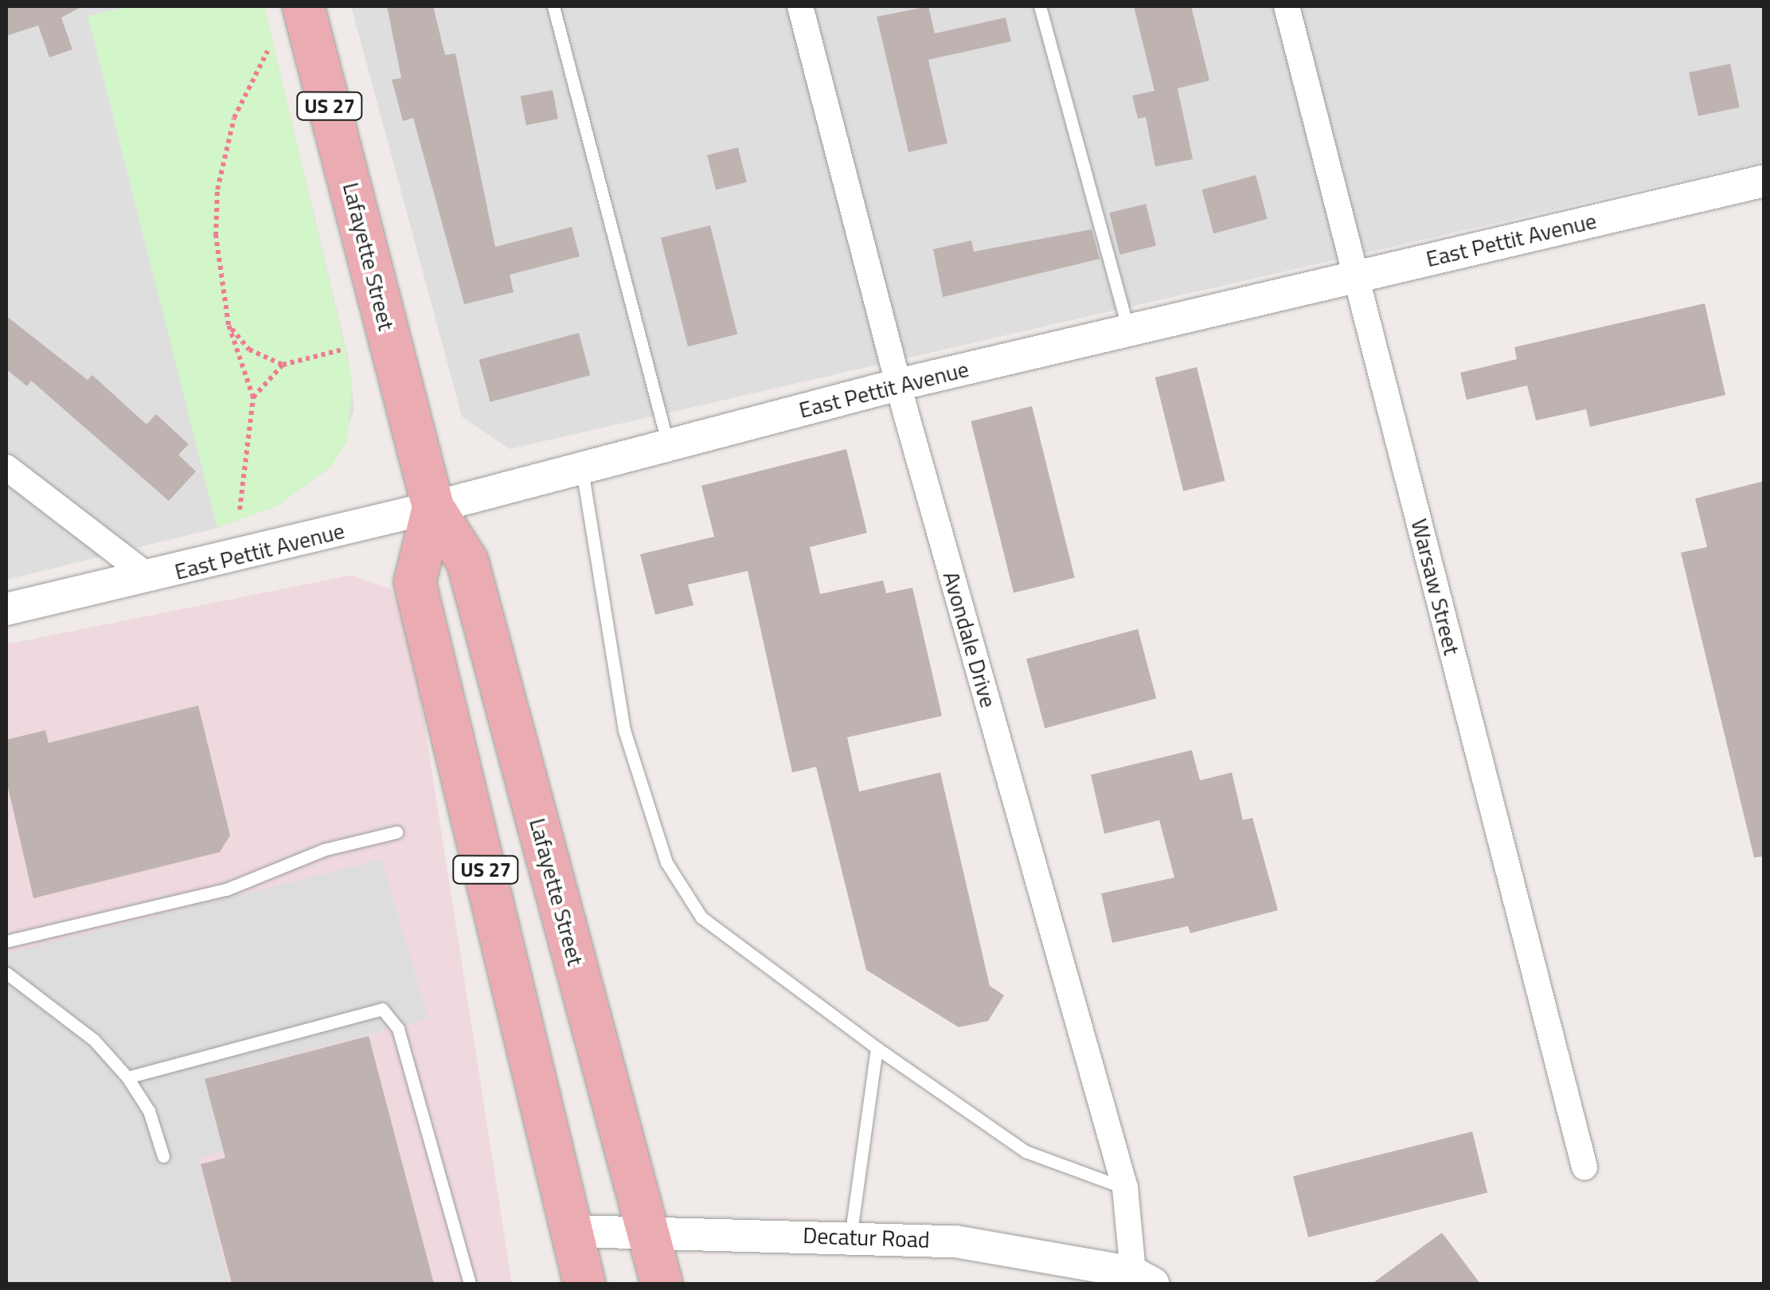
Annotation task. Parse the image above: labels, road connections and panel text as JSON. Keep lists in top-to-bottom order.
{
  "streets": {
    "highway": ["US 27", "Lafayette Street"],
    "street": [
      "East Pettit Avenue",
      "Warsaw Street",
      "Avondale Drive",
      "Decatur Road"
    ]
  },
  "crossings": [
    ["East Pettit Avenue", "Lafayette Street"],
    ["East Pettit Avenue", "Warsaw Street"],
    ["East Pettit Avenue", "Avondale Drive"],
    ["Lafayette Street", "Decatur Road"],
    ["Avondale Drive", "Decatur Road"]
  ]
}
